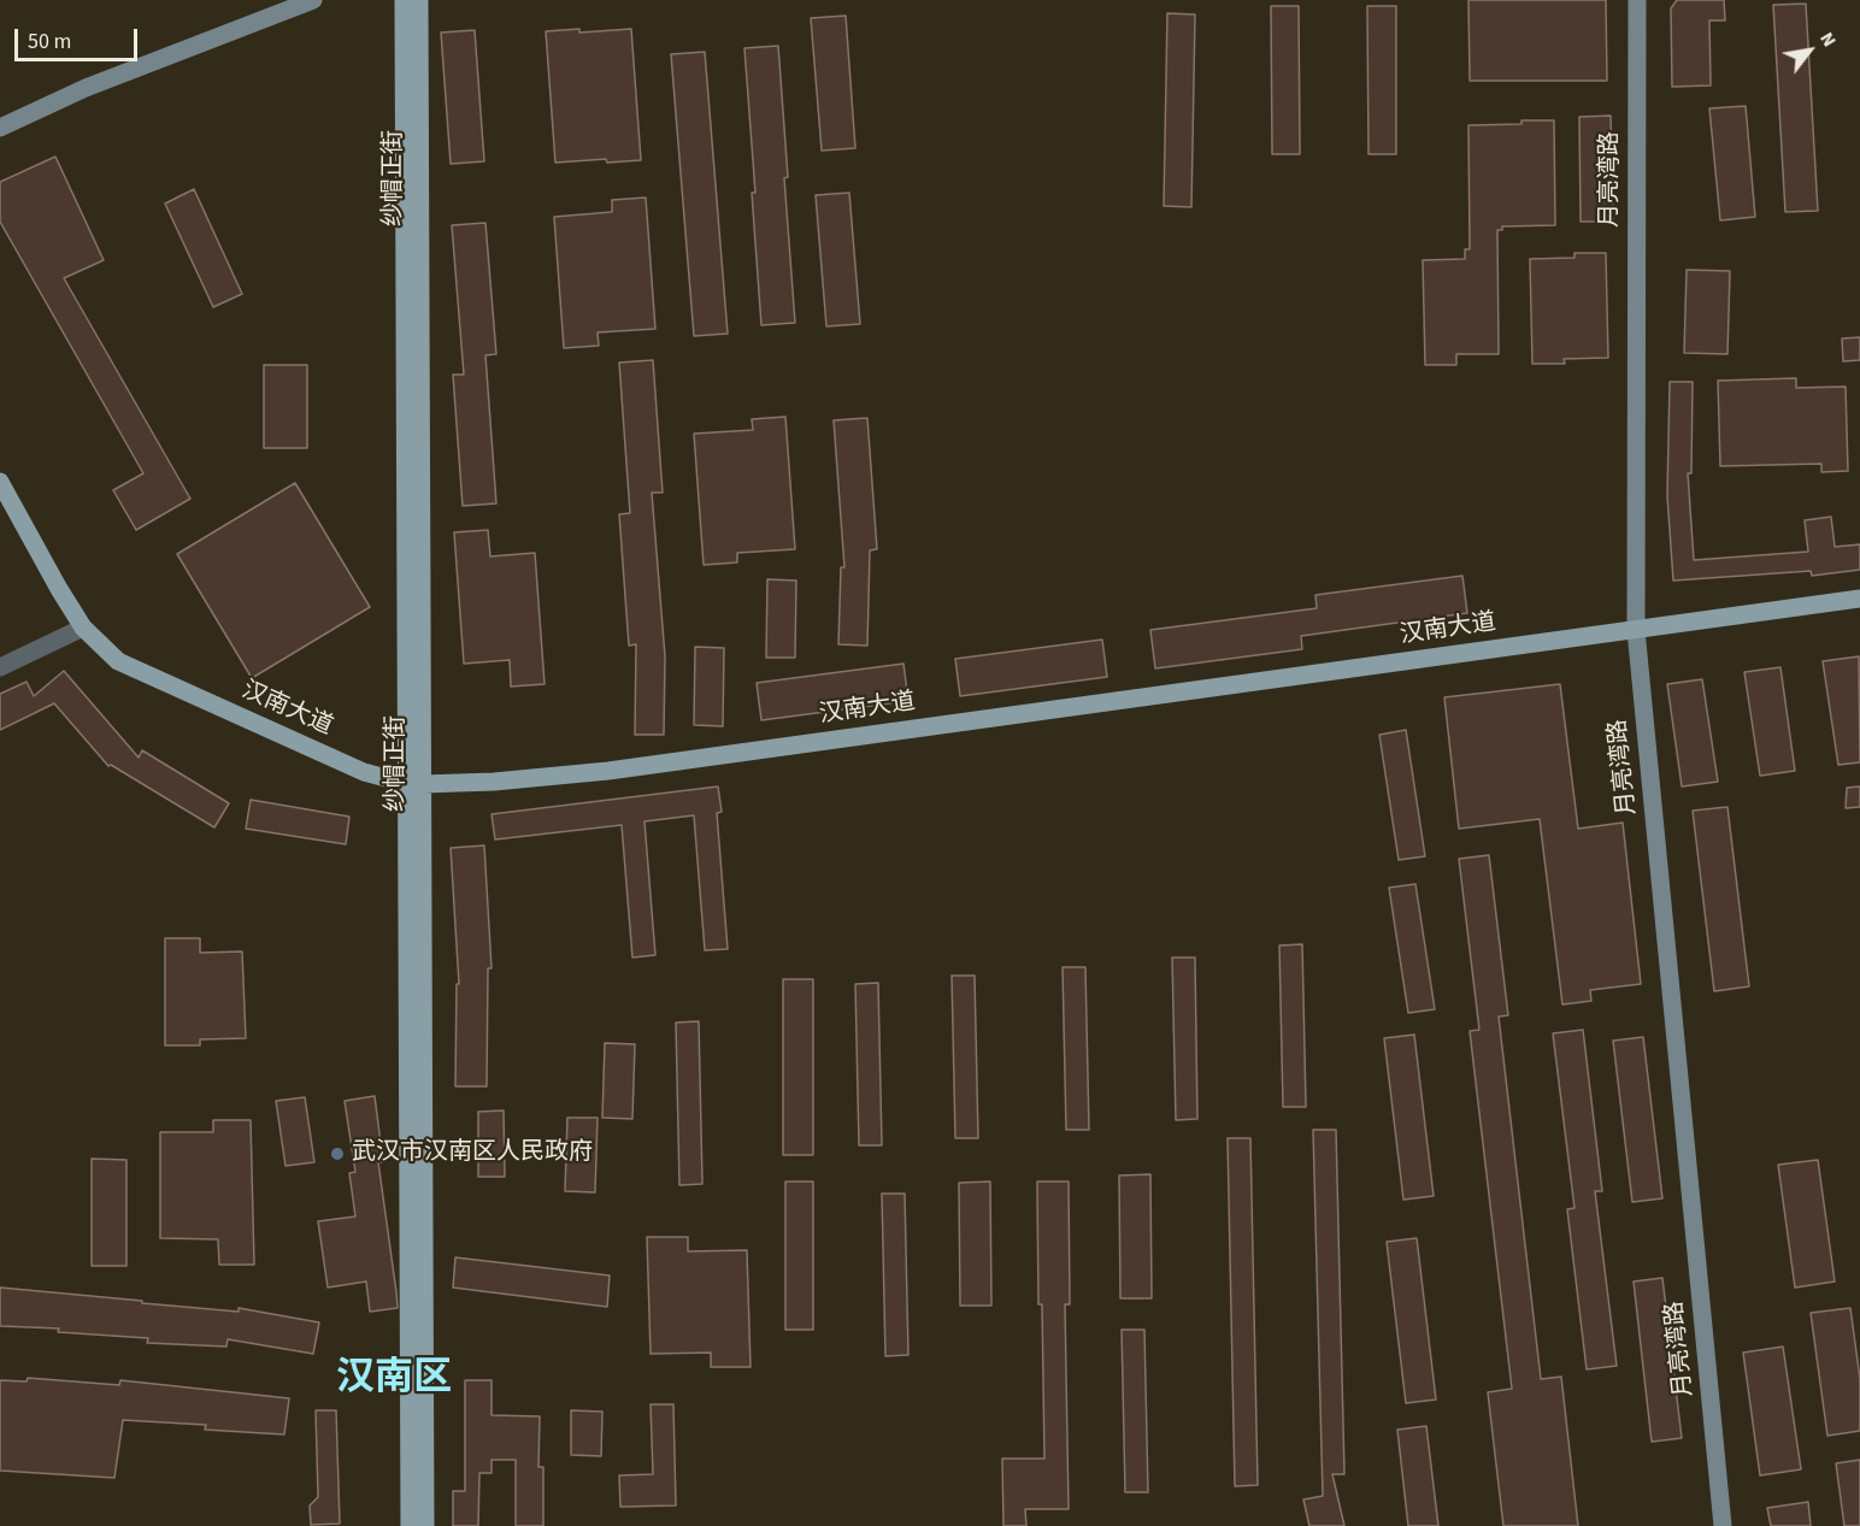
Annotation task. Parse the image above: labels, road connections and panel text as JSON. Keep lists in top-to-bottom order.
{
  "streets": {
    "main road": ["纱帽正街", "汉南大道"],
    "street": ["月亮湾路"]
  },
  "crossings": [
    ["纱帽正街", "汉南大道"],
    ["月亮湾路", "汉南大道"]
  ],
  "districts": ["汉南区"],
  "places": ["武汉市汉南区人民政府"],
  "scale_bar": "50 m",
  "north": "top right"
}
